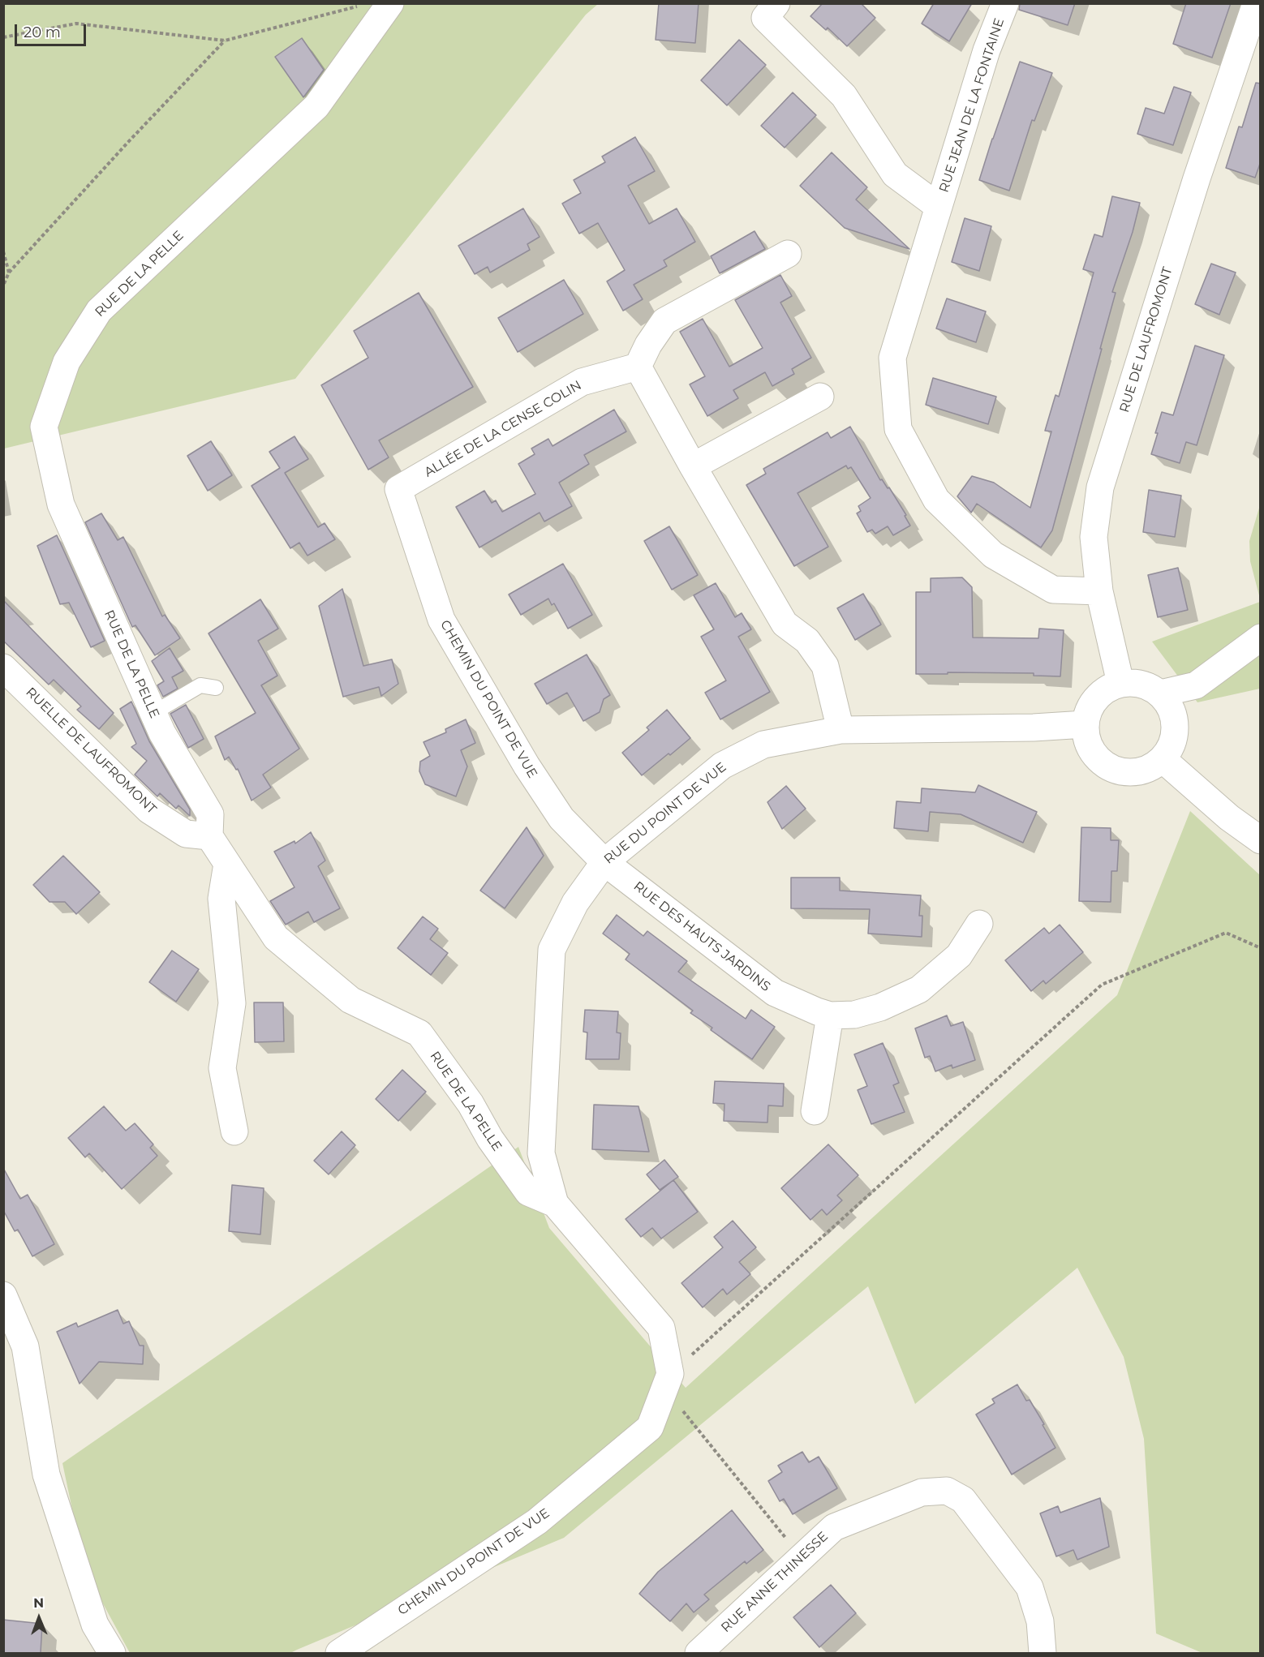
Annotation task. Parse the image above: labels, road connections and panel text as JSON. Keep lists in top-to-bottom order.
{
  "streets": {
    "street": [
      "RUE JEAN DE LA FONTAINE",
      "RUE DE LA PELLE",
      "RUE DE LAUFROMONT",
      "ALLÉE DE LA CENSE COLIN",
      "CHEMIN DU POINT DE VUE",
      "RUELLE DE LAUFROMONT",
      "RUE DU POINT DE VUE",
      "RUE DES HAUTS JARDINS",
      "RUE ANNE THINESSE"
    ]
  },
  "crossings": [
    ["RUE JEAN DE LA FONTAINE", "RUE DE LAUFROMONT"],
    ["RUE DE LA PELLE", "RUELLE DE LAUFROMONT"],
    ["RUE DE LA PELLE", "RUE DU POINT DE VUE"],
    ["RUE DE LAUFROMONT", "RUE DU POINT DE VUE"],
    ["ALLÉE DE LA CENSE COLIN", "CHEMIN DU POINT DE VUE"],
    ["CHEMIN DU POINT DE VUE", "RUE DU POINT DE VUE"],
    ["CHEMIN DU POINT DE VUE", "RUE DES HAUTS JARDINS"],
    ["RUE DU POINT DE VUE", "RUE DES HAUTS JARDINS"]
  ],
  "scale_bar": "20 m",
  "north": "top"
}
